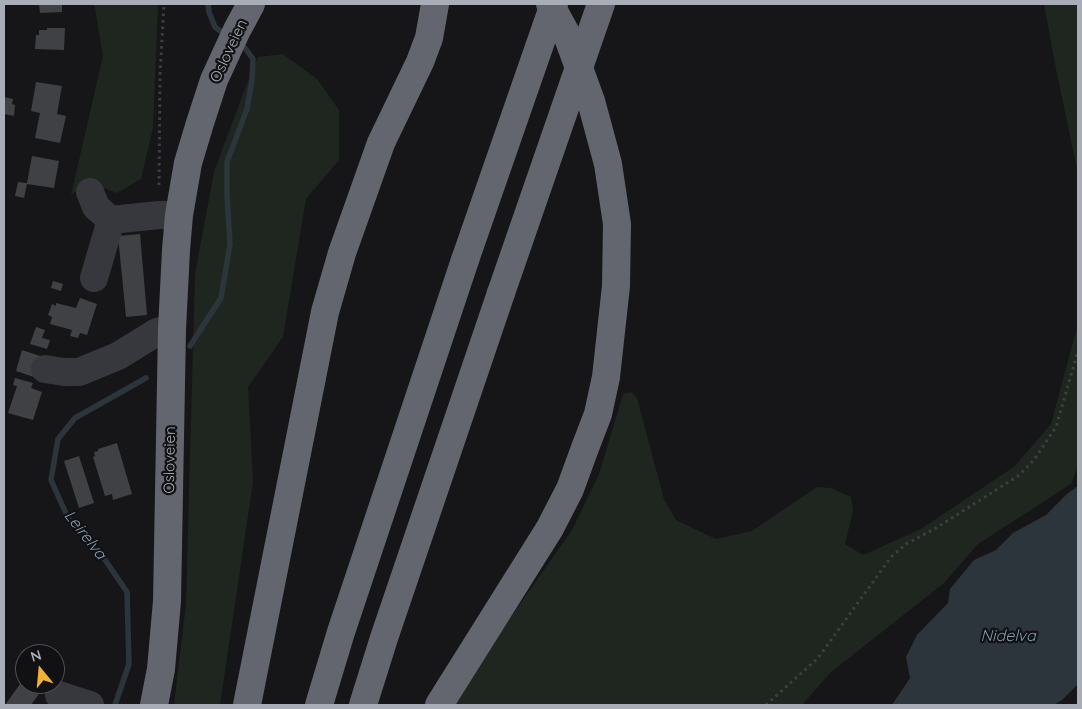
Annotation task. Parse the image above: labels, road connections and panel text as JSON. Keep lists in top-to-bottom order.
{
  "streets": {
    "highway": ["Osloveien"]
  },
  "water": ["Leirelva", "Nidelva"],
  "north": "top"
}
